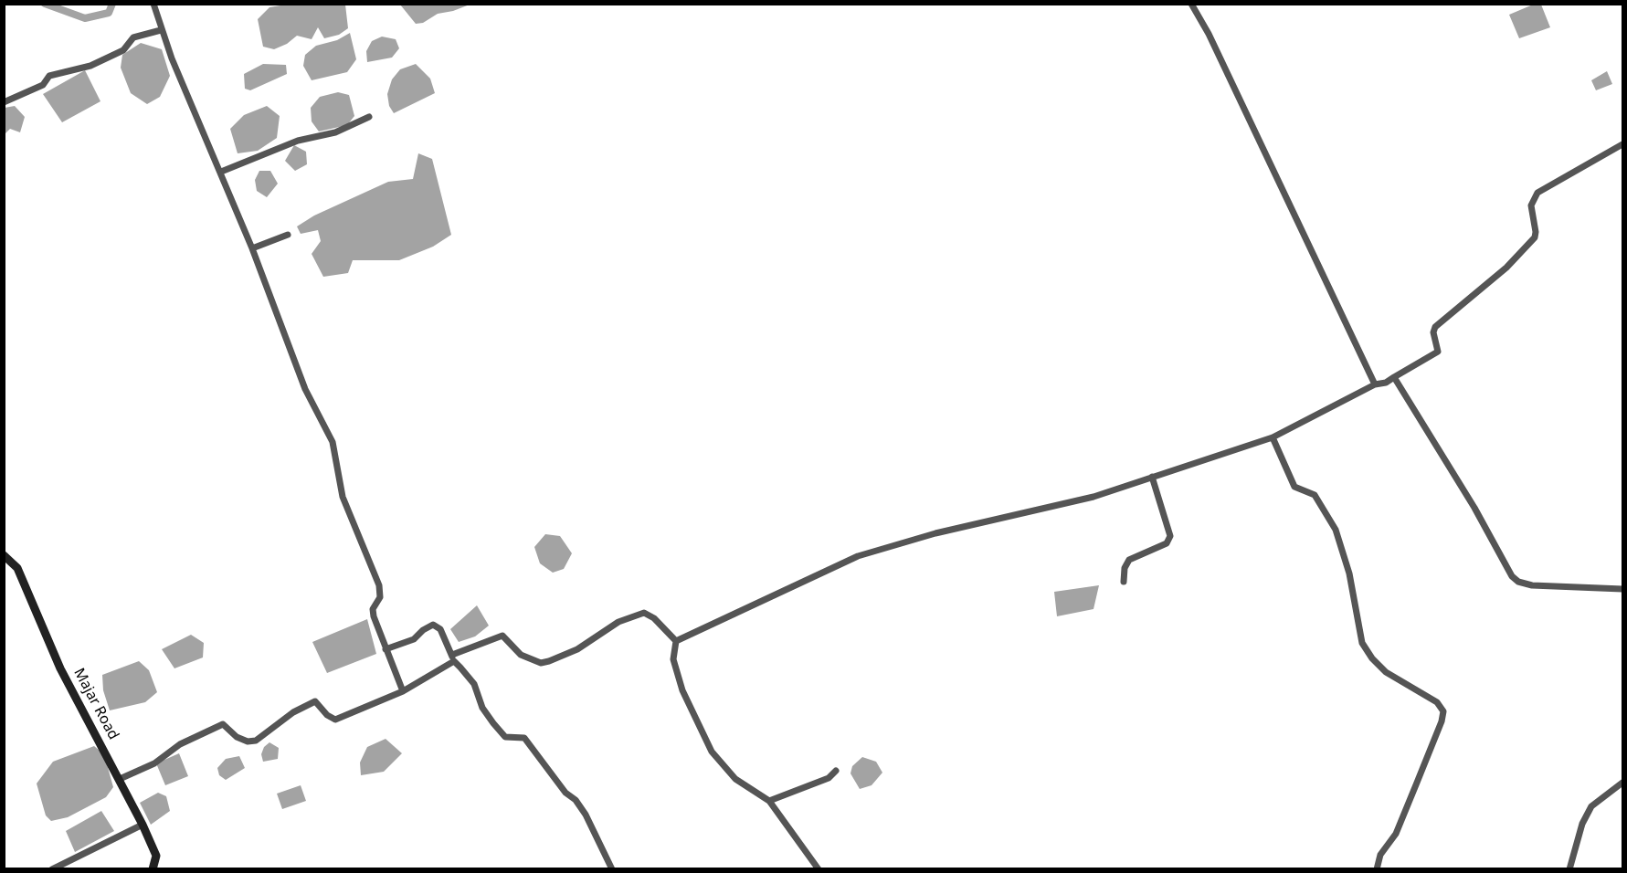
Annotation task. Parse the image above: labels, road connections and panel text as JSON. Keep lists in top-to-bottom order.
{
  "streets": {
    "main road": ["Majar Road"]
  }
}
